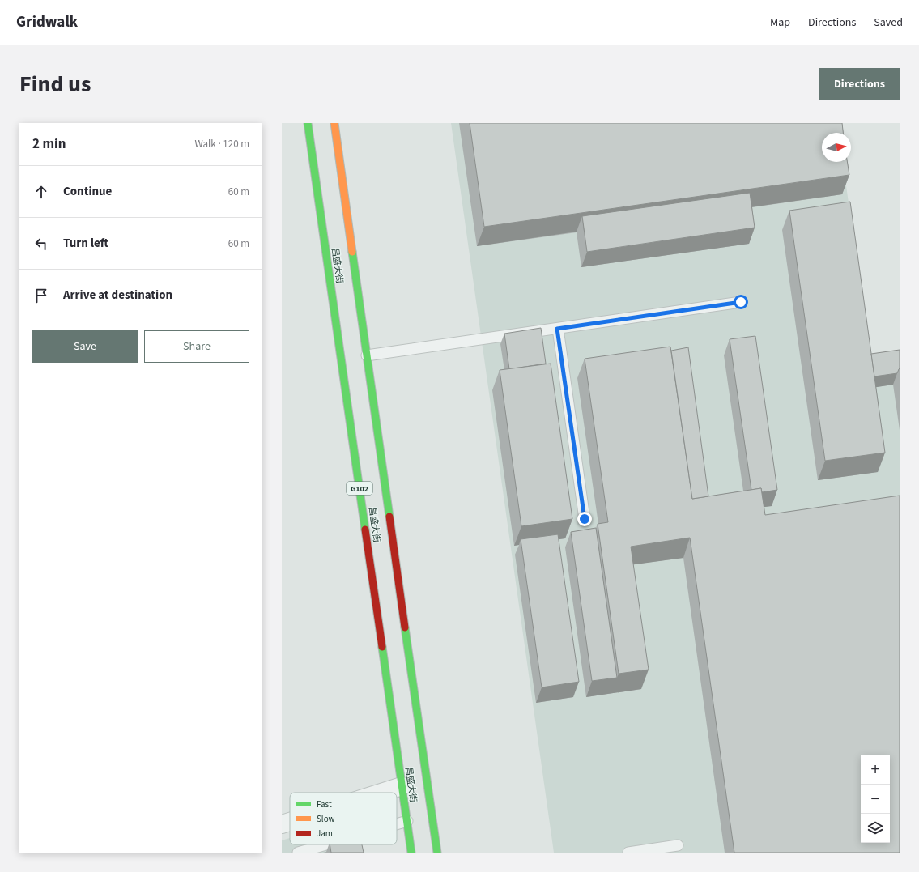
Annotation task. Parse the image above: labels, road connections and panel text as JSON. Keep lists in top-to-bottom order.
{
  "streets": {
    "highway": ["昌盛大街", "G102"]
  },
  "legend": ["Fast", "Slow", "Jam"],
  "north": "right",
  "page": {
    "header": "Gridwalk",
    "nav": ["Map", "Directions", "Saved"],
    "title": "Find us",
    "buttons": [
      "Directions",
      ["Save", "Share"]
    ],
    "heading": ["2 min", "Walk · 120 m"],
    "list": [
      ["Continue", "60 m"],
      ["Turn left", "60 m"],
      "Arrive at destination"
    ],
    "map_buttons": ["+", "−"]
  }
}
